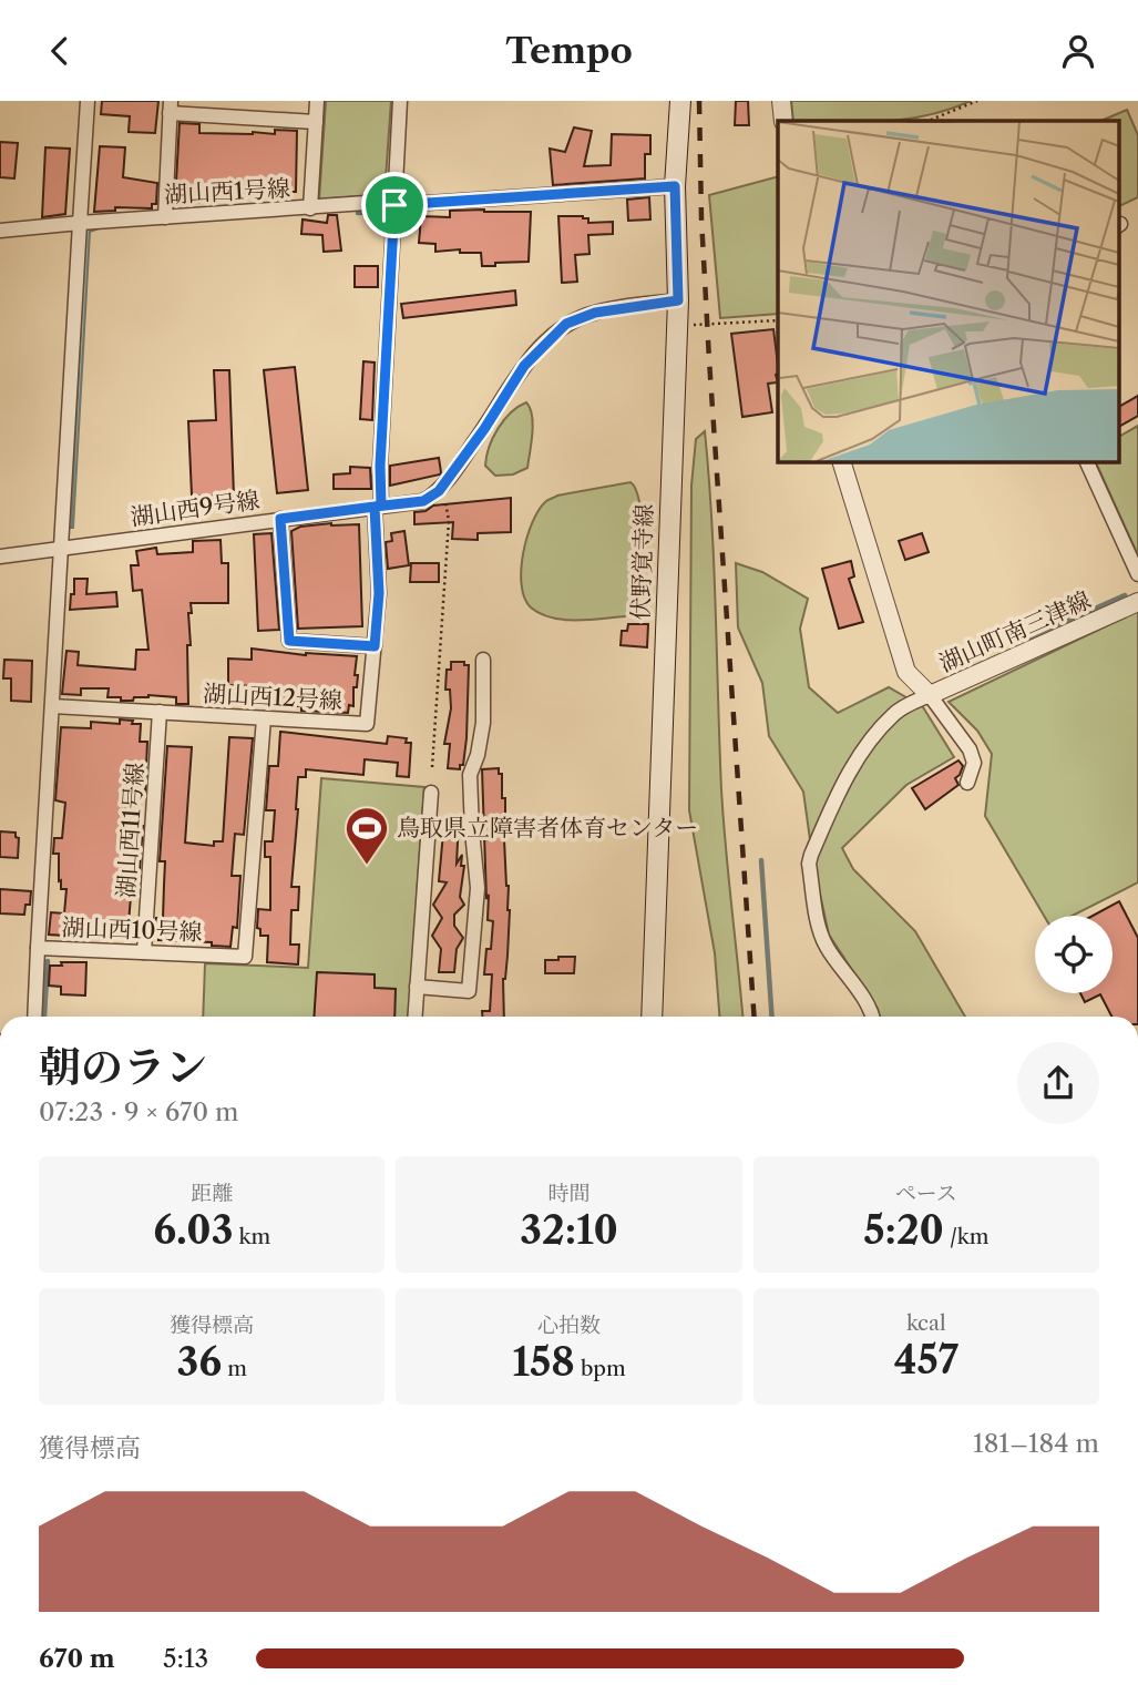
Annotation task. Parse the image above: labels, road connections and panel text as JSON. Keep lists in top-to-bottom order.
{
  "streets": {
    "main road": ["伏野覚寺線"],
    "street": [
      "湖山西1号線",
      "湖山西9号線",
      "湖山町南三津線",
      "湖山西12号線",
      "湖山西11号線",
      "湖山西10号線"
    ]
  },
  "crossings": [
    ["湖山西1号線", "伏野覚寺線"],
    ["湖山西1号線", "湖山西12号線"],
    ["湖山西1号線", "湖山西10号線"],
    ["湖山西9号線", "湖山西12号線"],
    ["湖山西9号線", "湖山西10号線"],
    ["湖山西12号線", "湖山西11号線"],
    ["湖山西12号線", "湖山西10号線"],
    ["湖山西11号線", "湖山西10号線"]
  ],
  "places": {
    "sports": ["鳥取県立障害者体育センター"]
  },
  "page": {
    "header": "Tempo",
    "heading": ["朝のラン", "07:23 · 9 × 670 m"],
    "stats": [
      ["距離", "6.03 km"],
      ["時間", "32:10"],
      ["ペース", "5:20 /km"],
      ["獲得標高", "36 m"],
      ["心拍数", "158 bpm"],
      ["kcal", "457"]
    ],
    "chart": ["獲得標高", "181–184 m"],
    "list": [
      {
        "name": "670 m",
        "note": "5:13"
      }
    ]
  }
}
